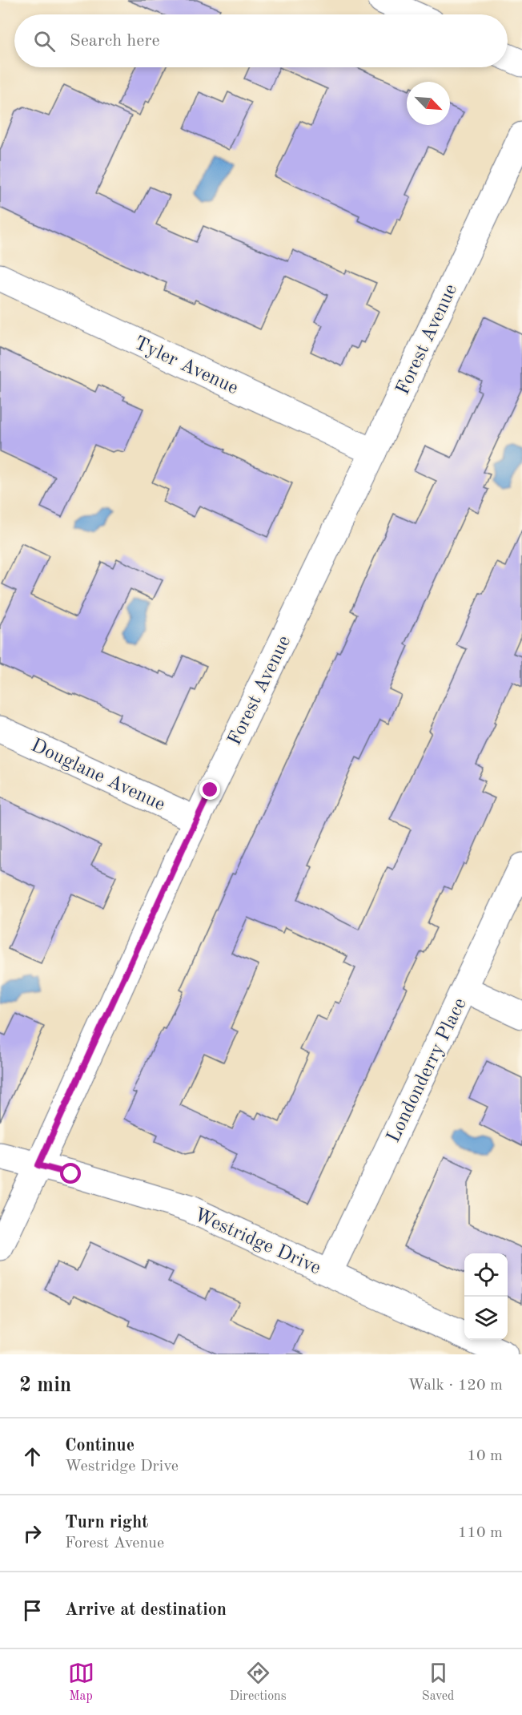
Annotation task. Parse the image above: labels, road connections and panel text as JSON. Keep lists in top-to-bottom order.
{
  "streets": {
    "street": [
      "Forest Avenue",
      "Tyler Avenue",
      "Douglane Avenue",
      "Londonderry Place",
      "Westridge Drive"
    ]
  },
  "crossings": [
    ["Forest Avenue", "Tyler Avenue"],
    ["Forest Avenue", "Douglane Avenue"],
    ["Forest Avenue", "Westridge Drive"],
    ["Londonderry Place", "Westridge Drive"]
  ],
  "north": "bottom right",
  "page": {
    "search": "Search here",
    "heading": ["2 min", "Walk · 120 m"],
    "list": [
      ["Continue", "Westridge Drive", "10 m"],
      ["Turn right", "Forest Avenue", "110 m"],
      "Arrive at destination"
    ],
    "nav": ["Map", "Directions", "Saved"]
  }
}
